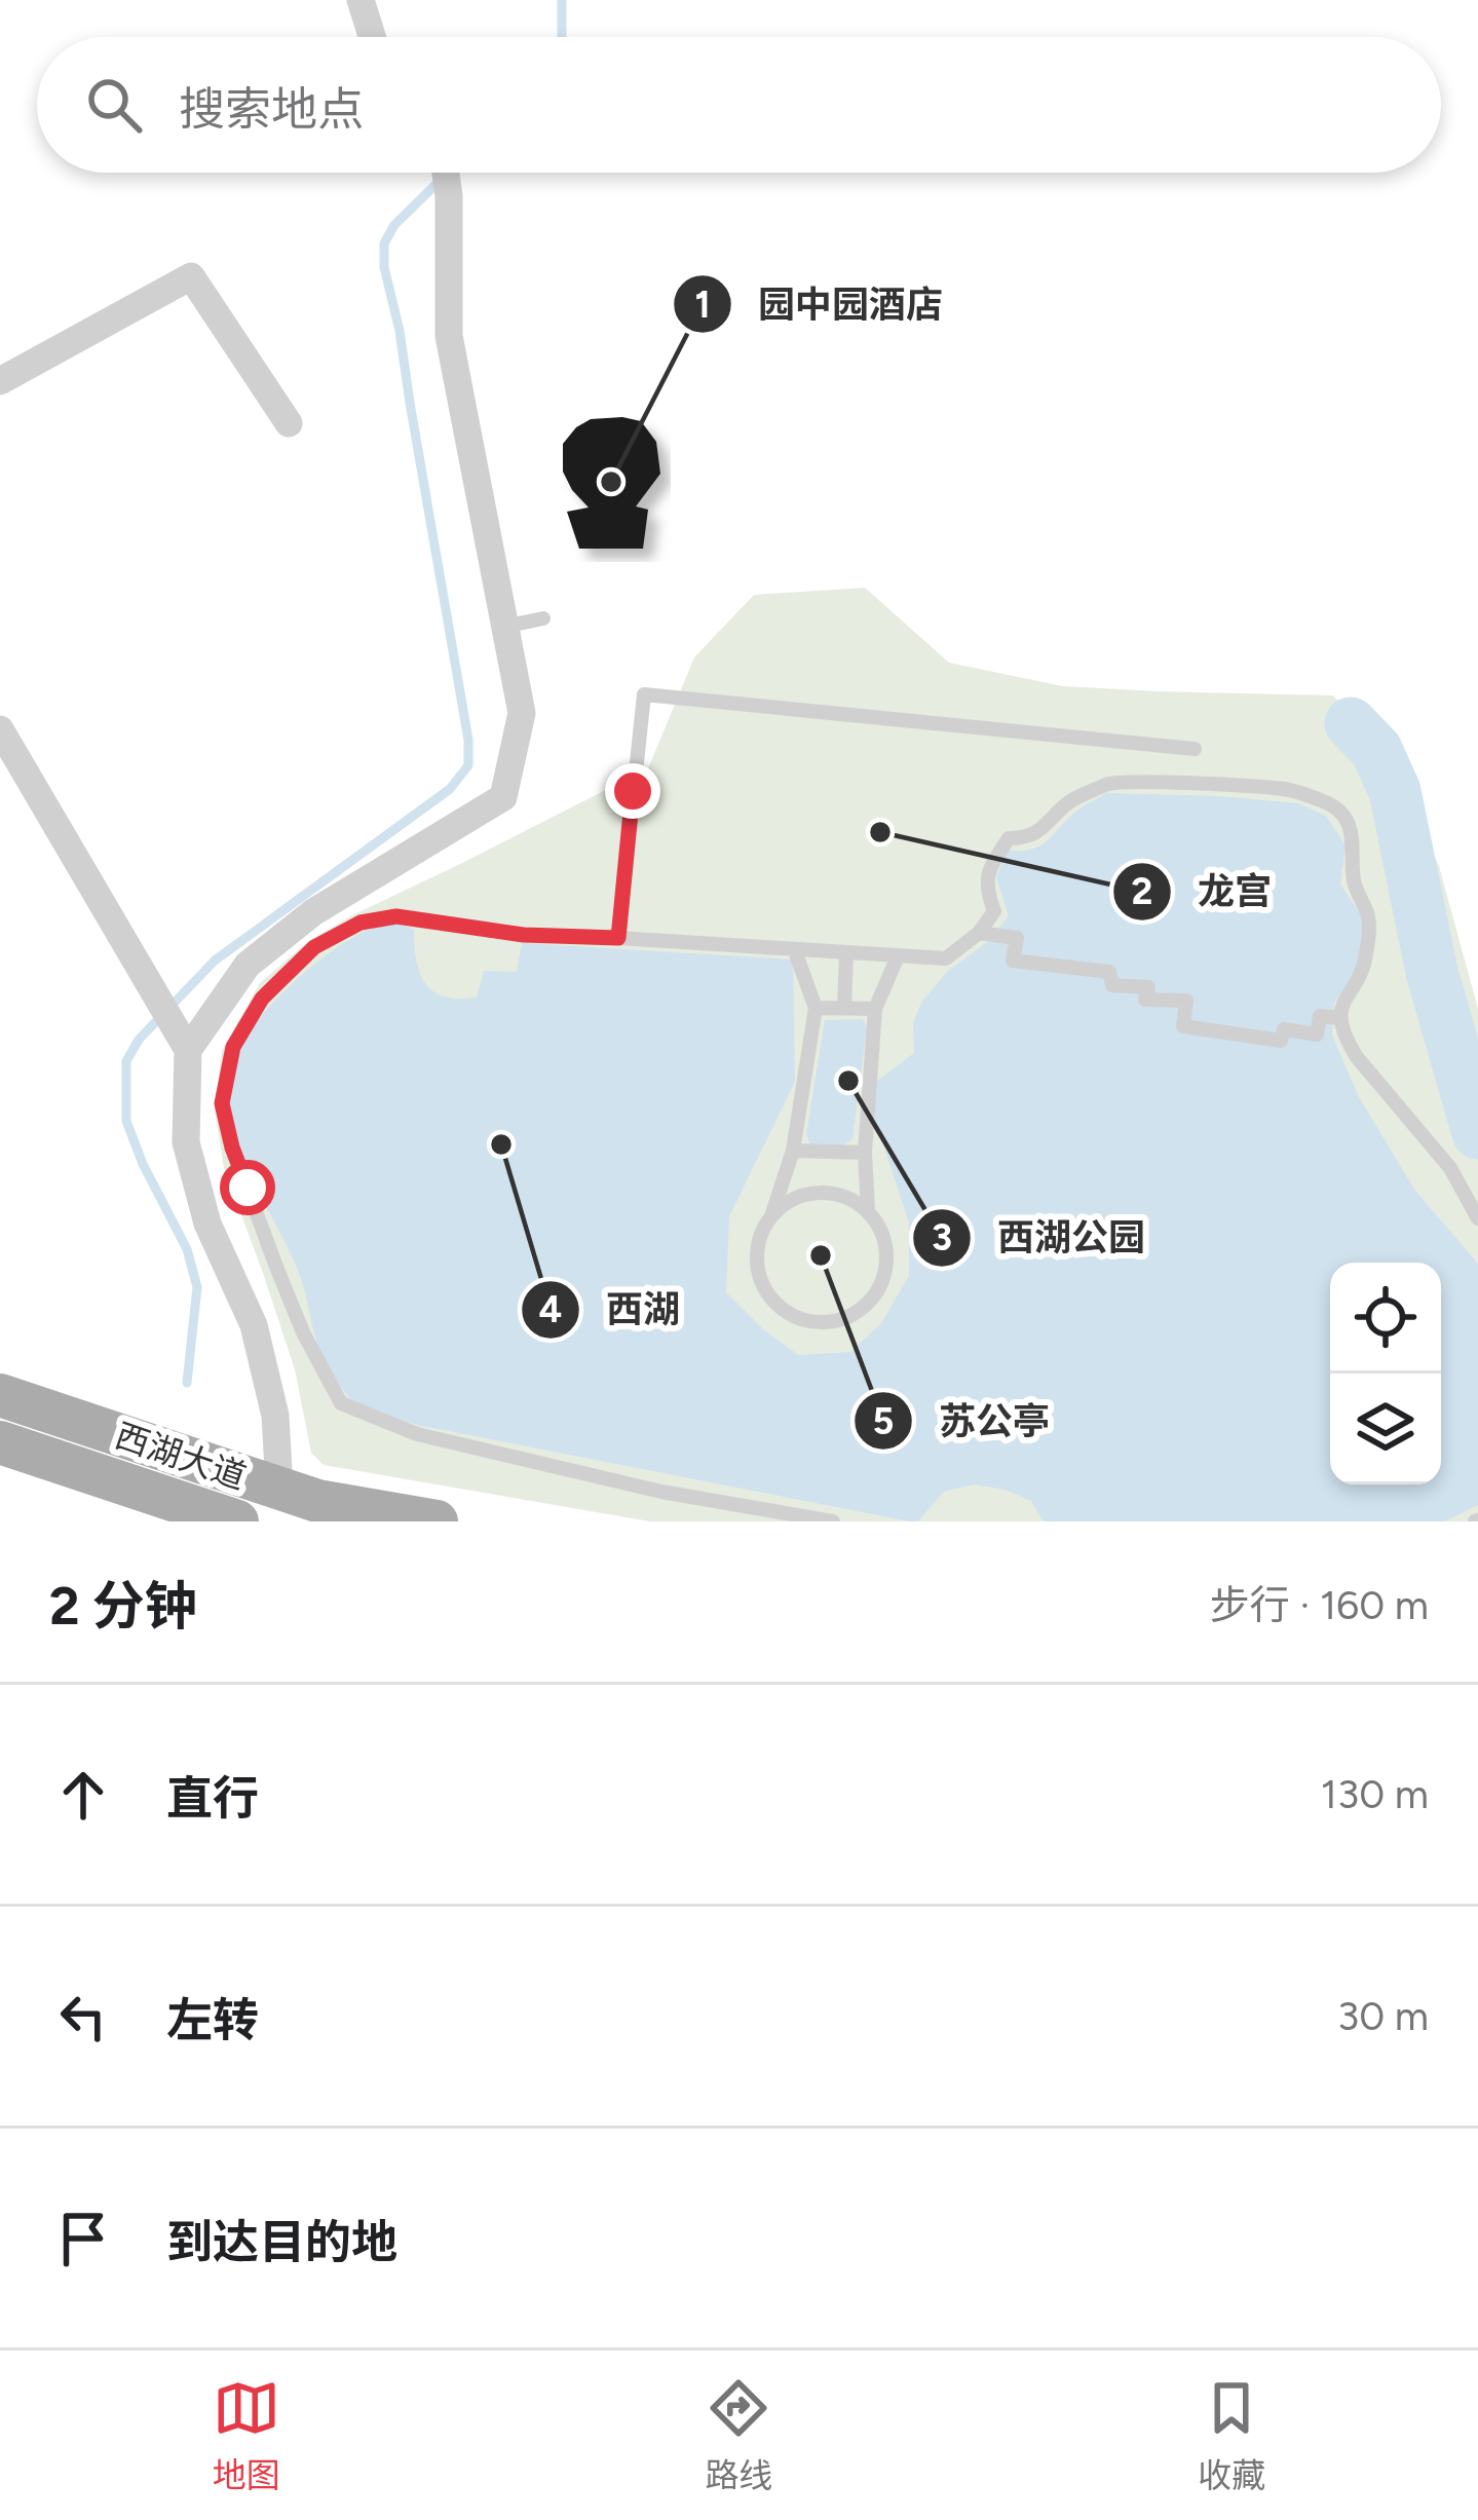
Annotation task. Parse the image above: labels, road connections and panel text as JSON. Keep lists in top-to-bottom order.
{
  "streets": {
    "main road": ["西湖大道"]
  },
  "places": [
    "园中园酒店",
    "龙宫",
    "西湖公园",
    "西湖",
    "苏公亭"
  ],
  "page": {
    "search": "搜索地点",
    "heading": ["2 分钟", "步行 · 160 m"],
    "list": [
      ["直行", "130 m"],
      ["左转", "30 m"],
      "到达目的地"
    ],
    "nav": ["地图", "路线", "收藏"]
  }
}
